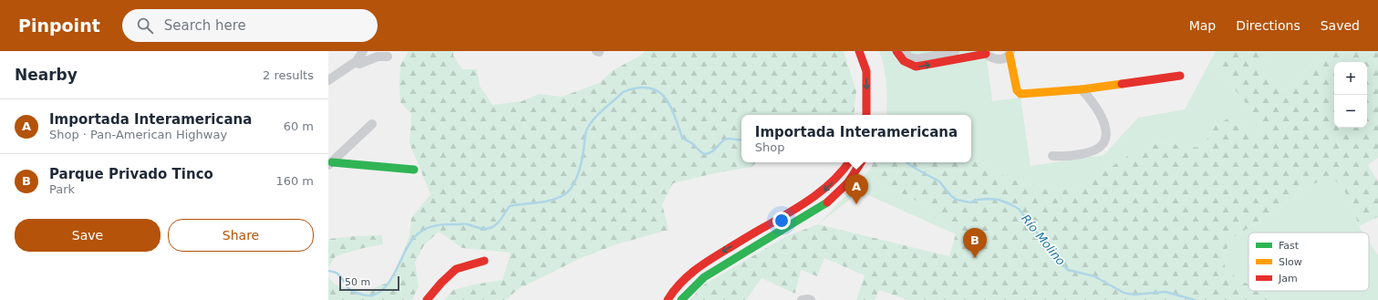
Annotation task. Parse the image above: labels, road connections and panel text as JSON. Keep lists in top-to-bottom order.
{
  "water": ["Río Molino"],
  "legend": ["Fast", "Slow", "Jam"],
  "scale_bar": "50 m",
  "page": {
    "header": "Pinpoint",
    "search": "Search here",
    "nav": ["Map", "Directions", "Saved"],
    "heading": ["Nearby", "2 results"],
    "map_buttons": ["+", "−"],
    "list": [
      {
        "mark": "A",
        "name": "Importada Interamericana",
        "note": "Shop · Pan-American Highway",
        "value": "60 m"
      },
      {
        "mark": "B",
        "name": "Parque Privado Tinco",
        "note": "Park",
        "value": "160 m"
      }
    ],
    "popup": ["Importada Interamericana", "Shop"],
    "pins": ["A", "B"],
    "buttons": ["Save", "Share"],
    "scale": "50 m"
  }
}
